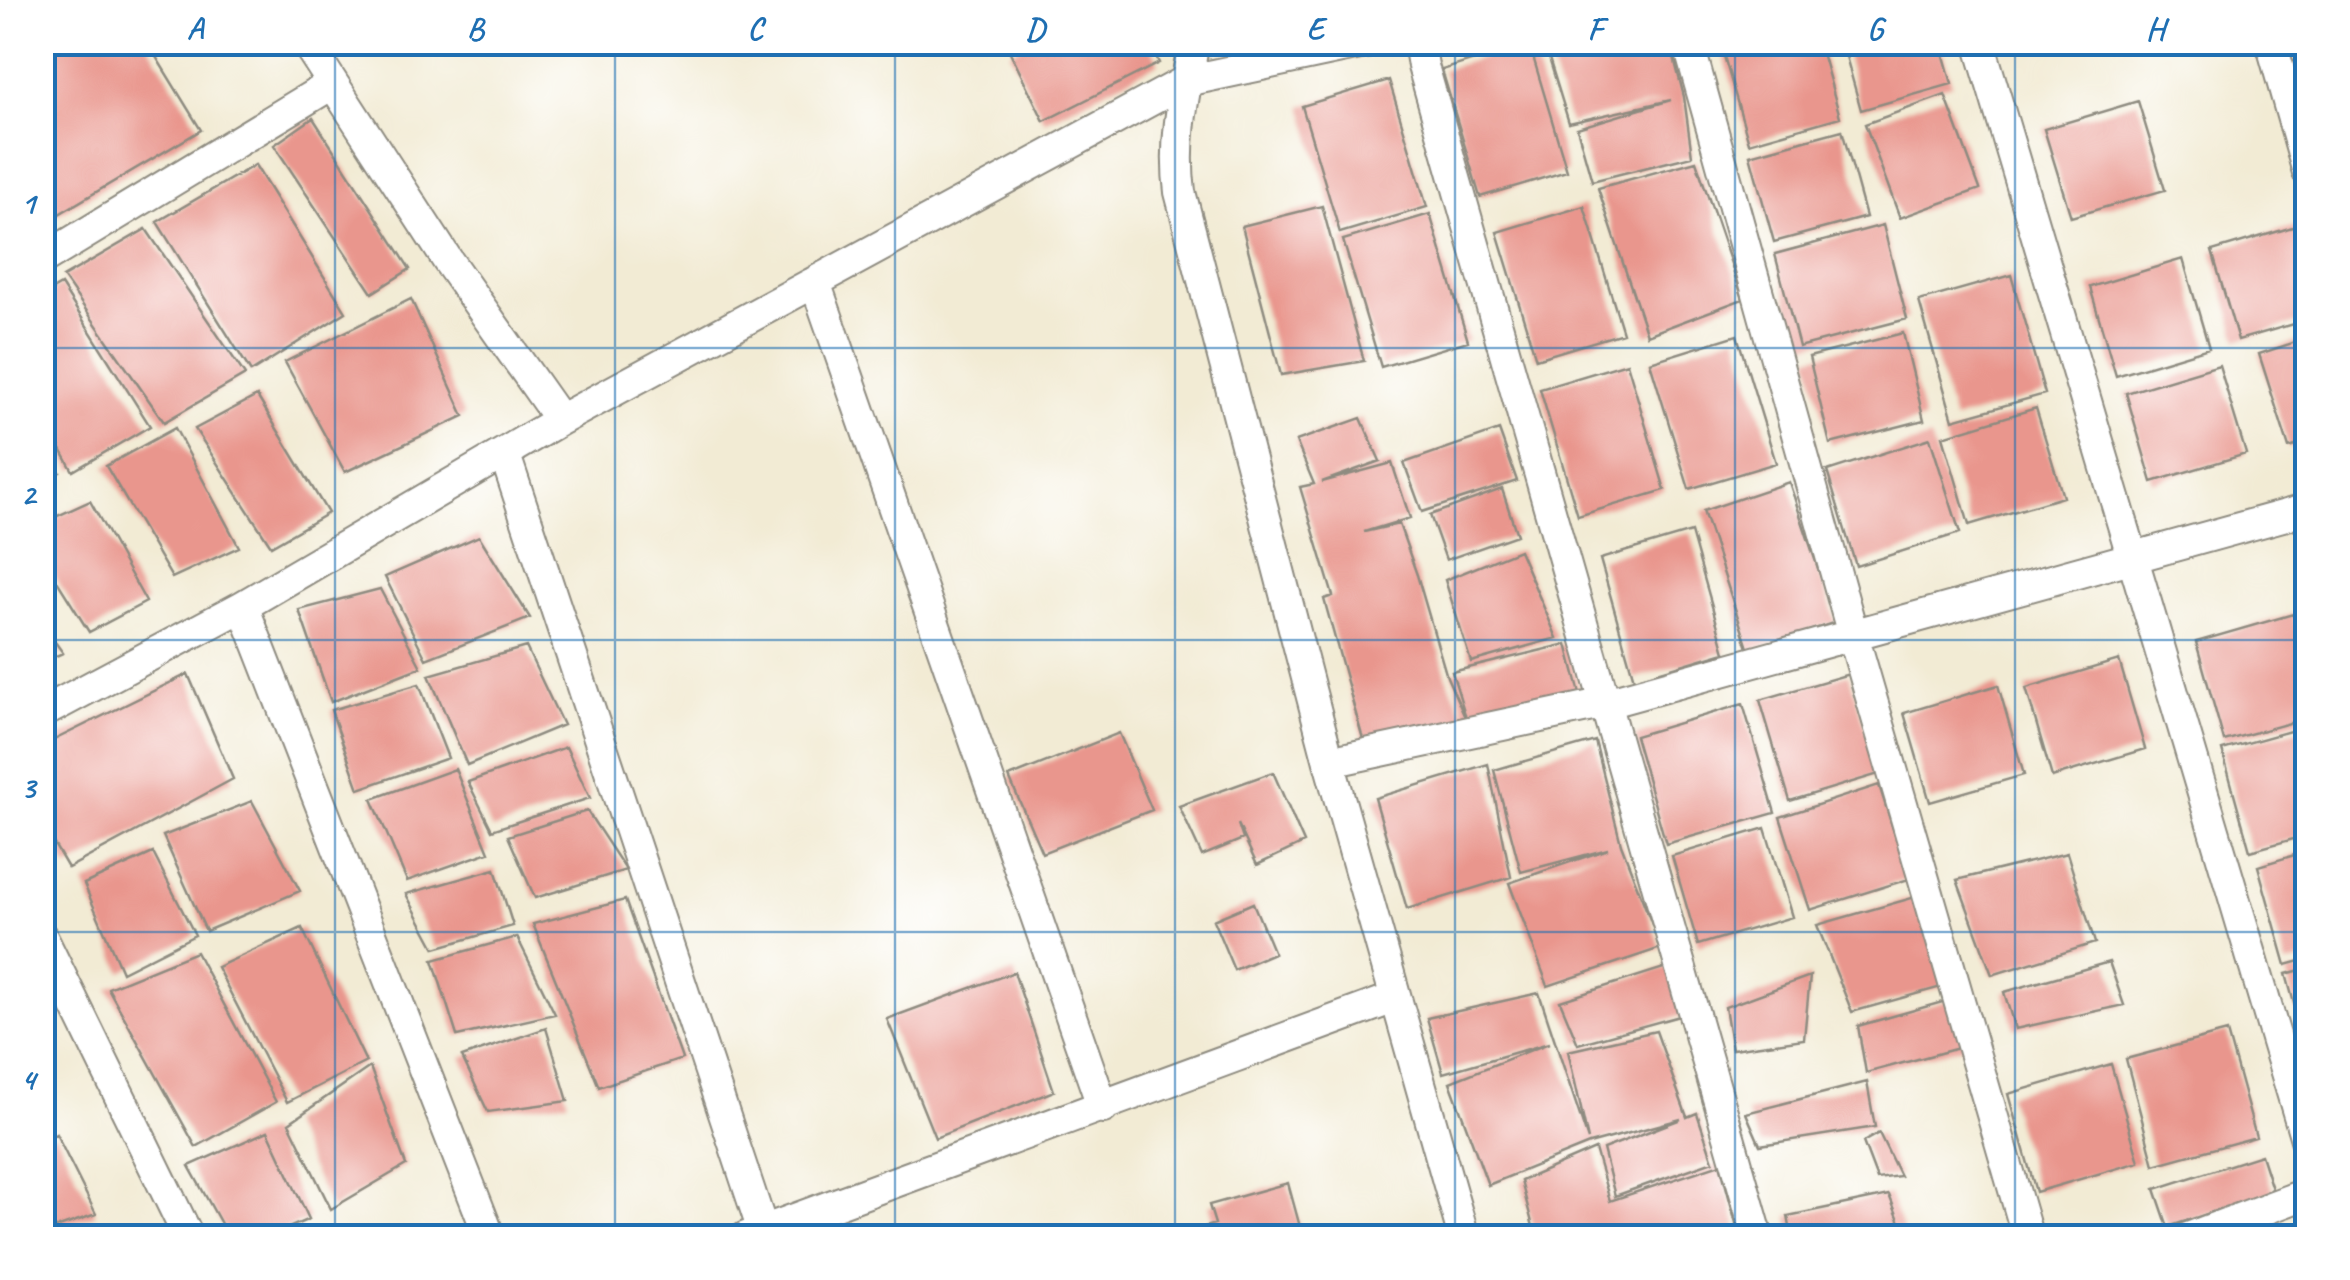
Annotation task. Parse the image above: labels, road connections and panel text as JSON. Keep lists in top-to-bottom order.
{
  "grid": {
    "columns": [
      "A",
      "B",
      "C",
      "D",
      "E",
      "F",
      "G",
      "H"
    ],
    "rows": [
      "1",
      "2",
      "3",
      "4"
    ]
  }
}
